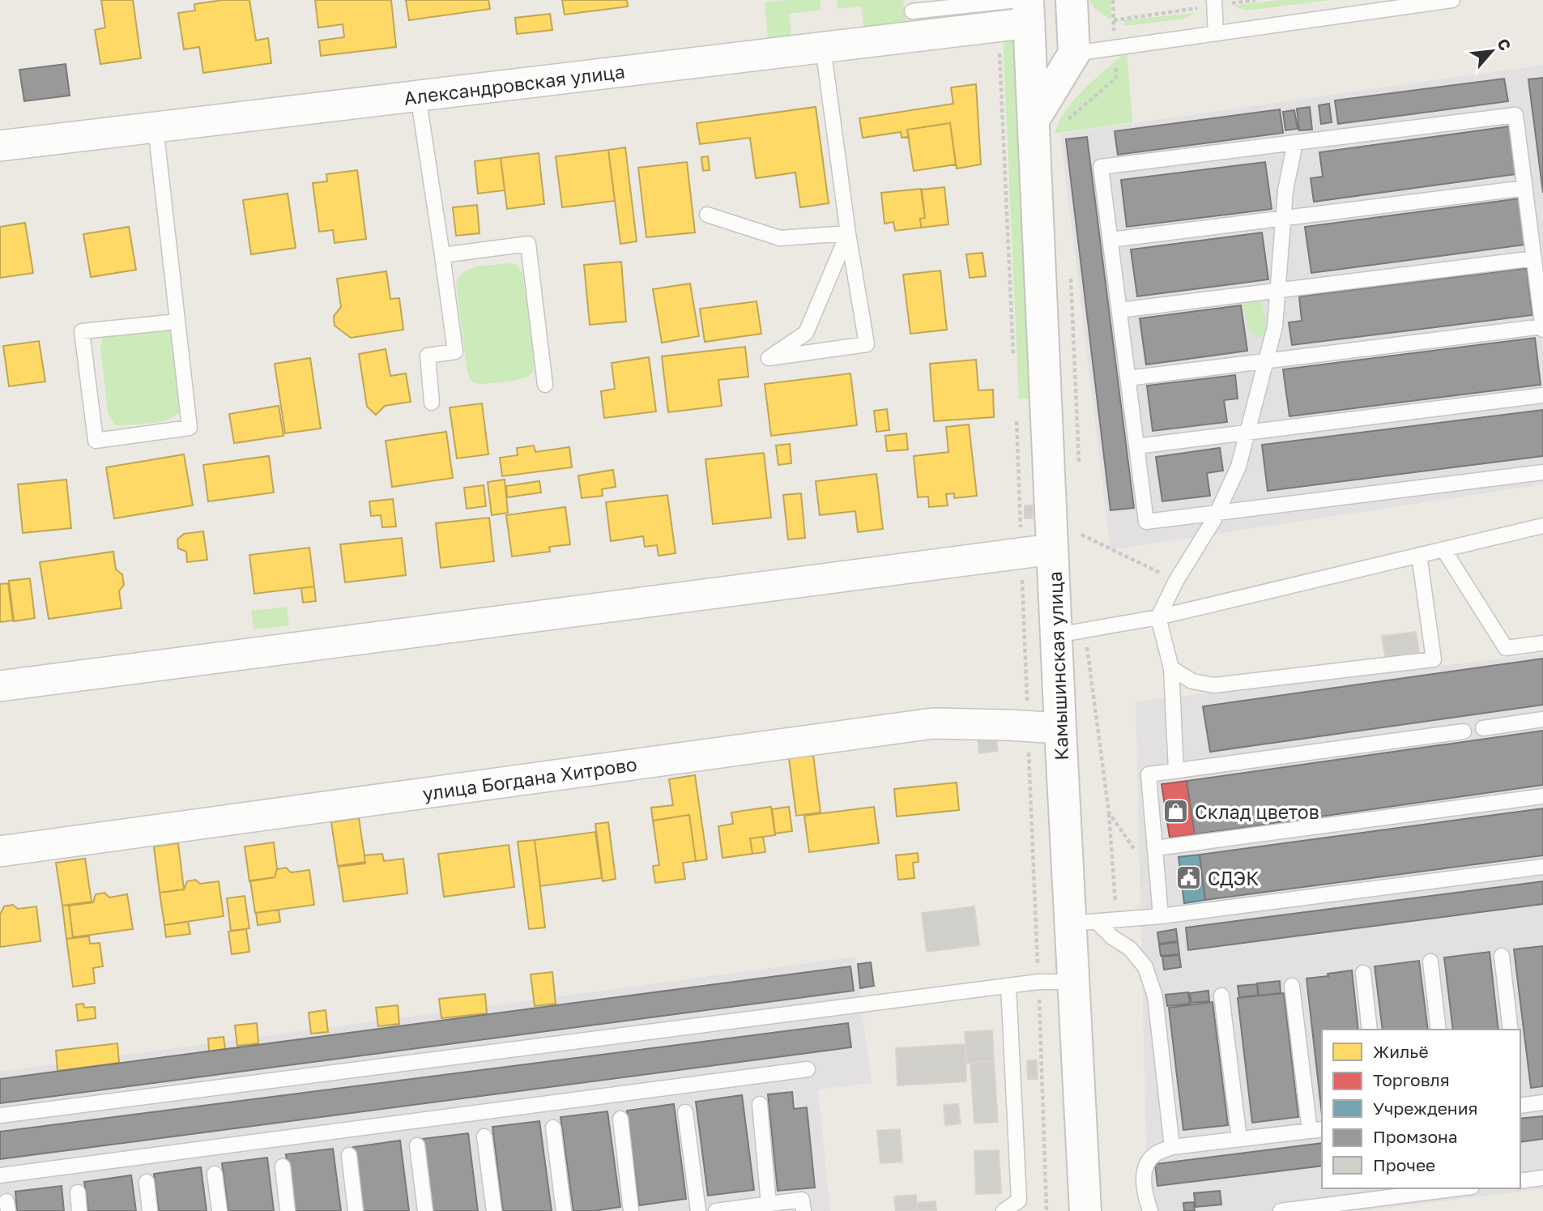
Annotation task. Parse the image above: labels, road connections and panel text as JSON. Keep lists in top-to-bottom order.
{
  "streets": {
    "street": ["Александровская улица", "Камышинская улица", "улица Богдана Хитрово"]
  },
  "crossings": [
    ["Александровская улица", "Камышинская улица"],
    ["Камышинская улица", "улица Богдана Хитрово"]
  ],
  "places": {
    "shop": ["Склад цветов"],
    "public building": ["СДЭК"]
  },
  "legend": [
    "Жильё",
    "Торговля",
    "Учреждения",
    "Промзона",
    "Прочее"
  ],
  "north": "top right"
}
